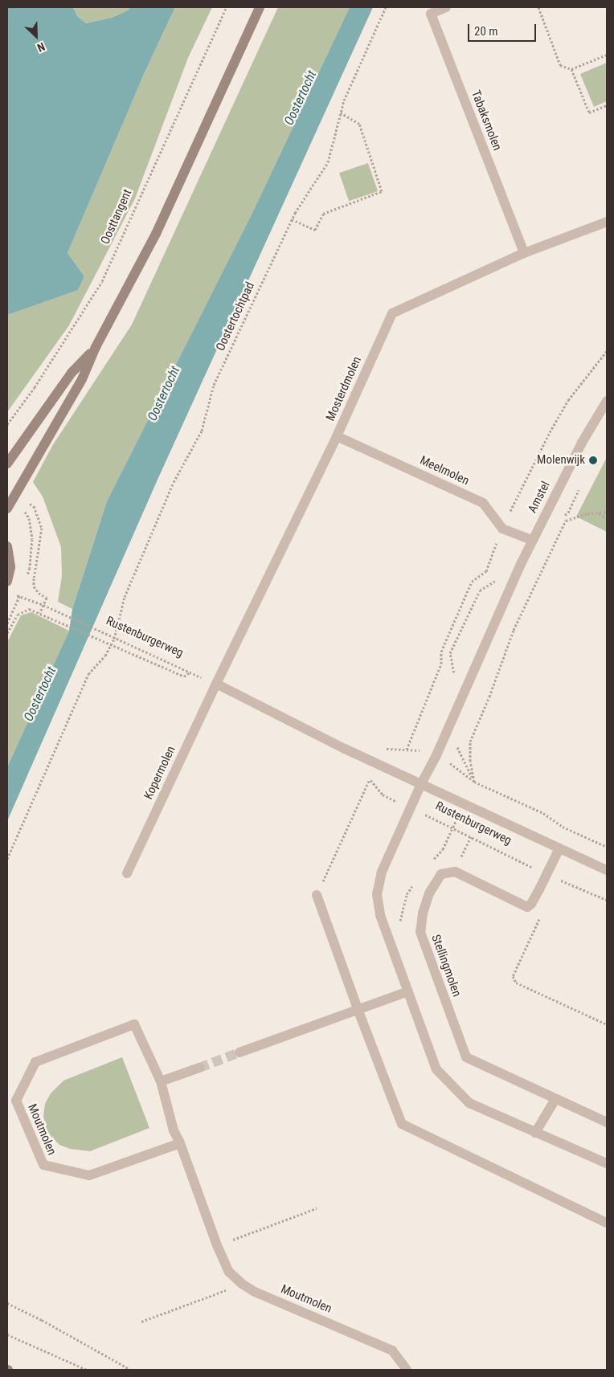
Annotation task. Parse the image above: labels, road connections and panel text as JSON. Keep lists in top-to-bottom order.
{
  "streets": {
    "street": [
      "Tabaksmolen",
      "Mosterdmolen",
      "Meelmolen",
      "Amstel",
      "Rustenburgerweg",
      "Kopermolen",
      "Stellingmolen",
      "Moutmolen"
    ],
    "path": ["Oosttangent", "Oostertochtpad"]
  },
  "crossings": [
    ["Tabaksmolen", "Mosterdmolen"],
    ["Oostertochtpad", "Rustenburgerweg"],
    ["Mosterdmolen", "Meelmolen"],
    ["Mosterdmolen", "Rustenburgerweg"],
    ["Mosterdmolen", "Kopermolen"],
    ["Meelmolen", "Amstel"],
    ["Amstel", "Rustenburgerweg"],
    ["Rustenburgerweg", "Kopermolen"]
  ],
  "water": ["Oostertocht"],
  "places": ["Molenwijk"],
  "scale_bar": "20 m",
  "north": "bottom right"
}
